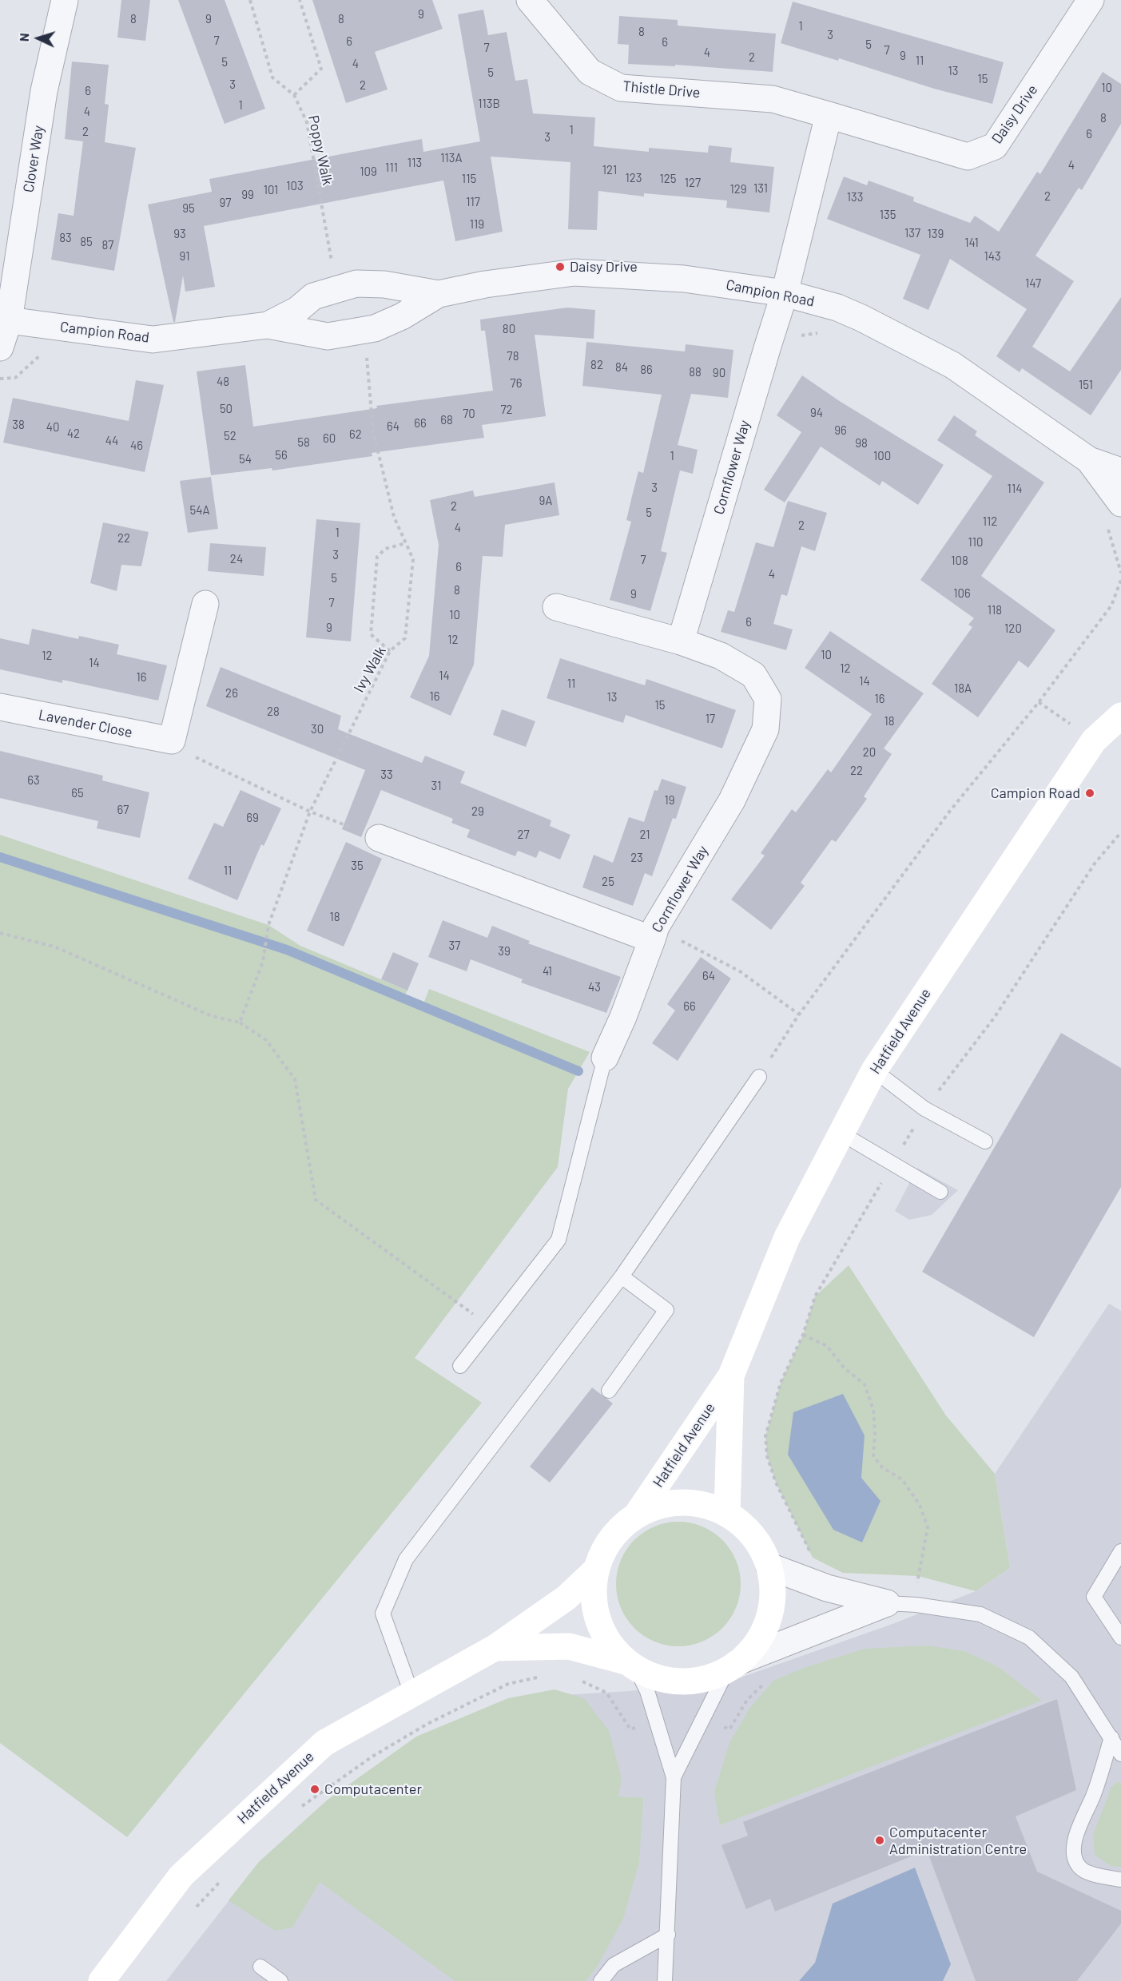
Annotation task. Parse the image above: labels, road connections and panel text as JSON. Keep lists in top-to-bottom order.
{
  "streets": {
    "street": [
      "Thistle Drive",
      "Daisy Drive",
      "Clover Way",
      "Campion Road",
      "Cornflower Way",
      "Lavender Close",
      "Hatfield Avenue"
    ],
    "path": ["Poppy Walk", "Ivy Walk"]
  },
  "crossings": [
    ["Thistle Drive", "Daisy Drive"],
    ["Poppy Walk", "Campion Road"],
    ["Clover Way", "Campion Road"],
    ["Campion Road", "Cornflower Way"],
    ["Campion Road", "Ivy Walk"]
  ],
  "places": [
    "Daisy Drive",
    "Campion Road",
    "Computacenter",
    "Computacenter Administration Centre"
  ],
  "house_numbers": [
    "9",
    "8",
    "9",
    "8",
    "1",
    "8",
    "3",
    "7",
    "6",
    "6",
    "5",
    "7",
    "7",
    "4",
    "9",
    "2",
    "11",
    "5",
    "4",
    "13",
    "5",
    "15",
    "3",
    "2",
    "10",
    "6",
    "113B",
    "1",
    "4",
    "8",
    "1",
    "2",
    "6",
    "3",
    "113A",
    "113",
    "4",
    "111",
    "121",
    "109",
    "123",
    "115",
    "125",
    "127",
    "103",
    "131",
    "129",
    "101",
    "99",
    "2",
    "133",
    "117",
    "97",
    "95",
    "135",
    "119",
    "137",
    "93",
    "139",
    "83",
    "85",
    "141",
    "87",
    "91",
    "143",
    "147",
    "80",
    "78",
    "82",
    "84",
    "86",
    "88",
    "90",
    "48",
    "76",
    "151",
    "50",
    "72",
    "94",
    "70",
    "68",
    "66",
    "38",
    "64",
    "40",
    "96",
    "42",
    "62",
    "52",
    "60",
    "44",
    "58",
    "98",
    "46",
    "56",
    "1",
    "100",
    "54",
    "3",
    "114",
    "9A",
    "2",
    "54A",
    "5",
    "112",
    "2",
    "4",
    "1",
    "22",
    "110",
    "3",
    "24",
    "7",
    "108",
    "6",
    "4",
    "5",
    "8",
    "106",
    "9",
    "7",
    "118",
    "10",
    "6",
    "9",
    "120",
    "12",
    "10",
    "12",
    "14",
    "12",
    "14",
    "16",
    "14",
    "11",
    "18A",
    "26",
    "16",
    "13",
    "16",
    "15",
    "28",
    "17",
    "18",
    "30",
    "20",
    "22",
    "33",
    "63",
    "31",
    "65",
    "19",
    "67",
    "29",
    "69",
    "27",
    "21",
    "23",
    "35",
    "11",
    "25",
    "18",
    "37",
    "39",
    "41",
    "64",
    "43",
    "66"
  ],
  "north": "left"
}
